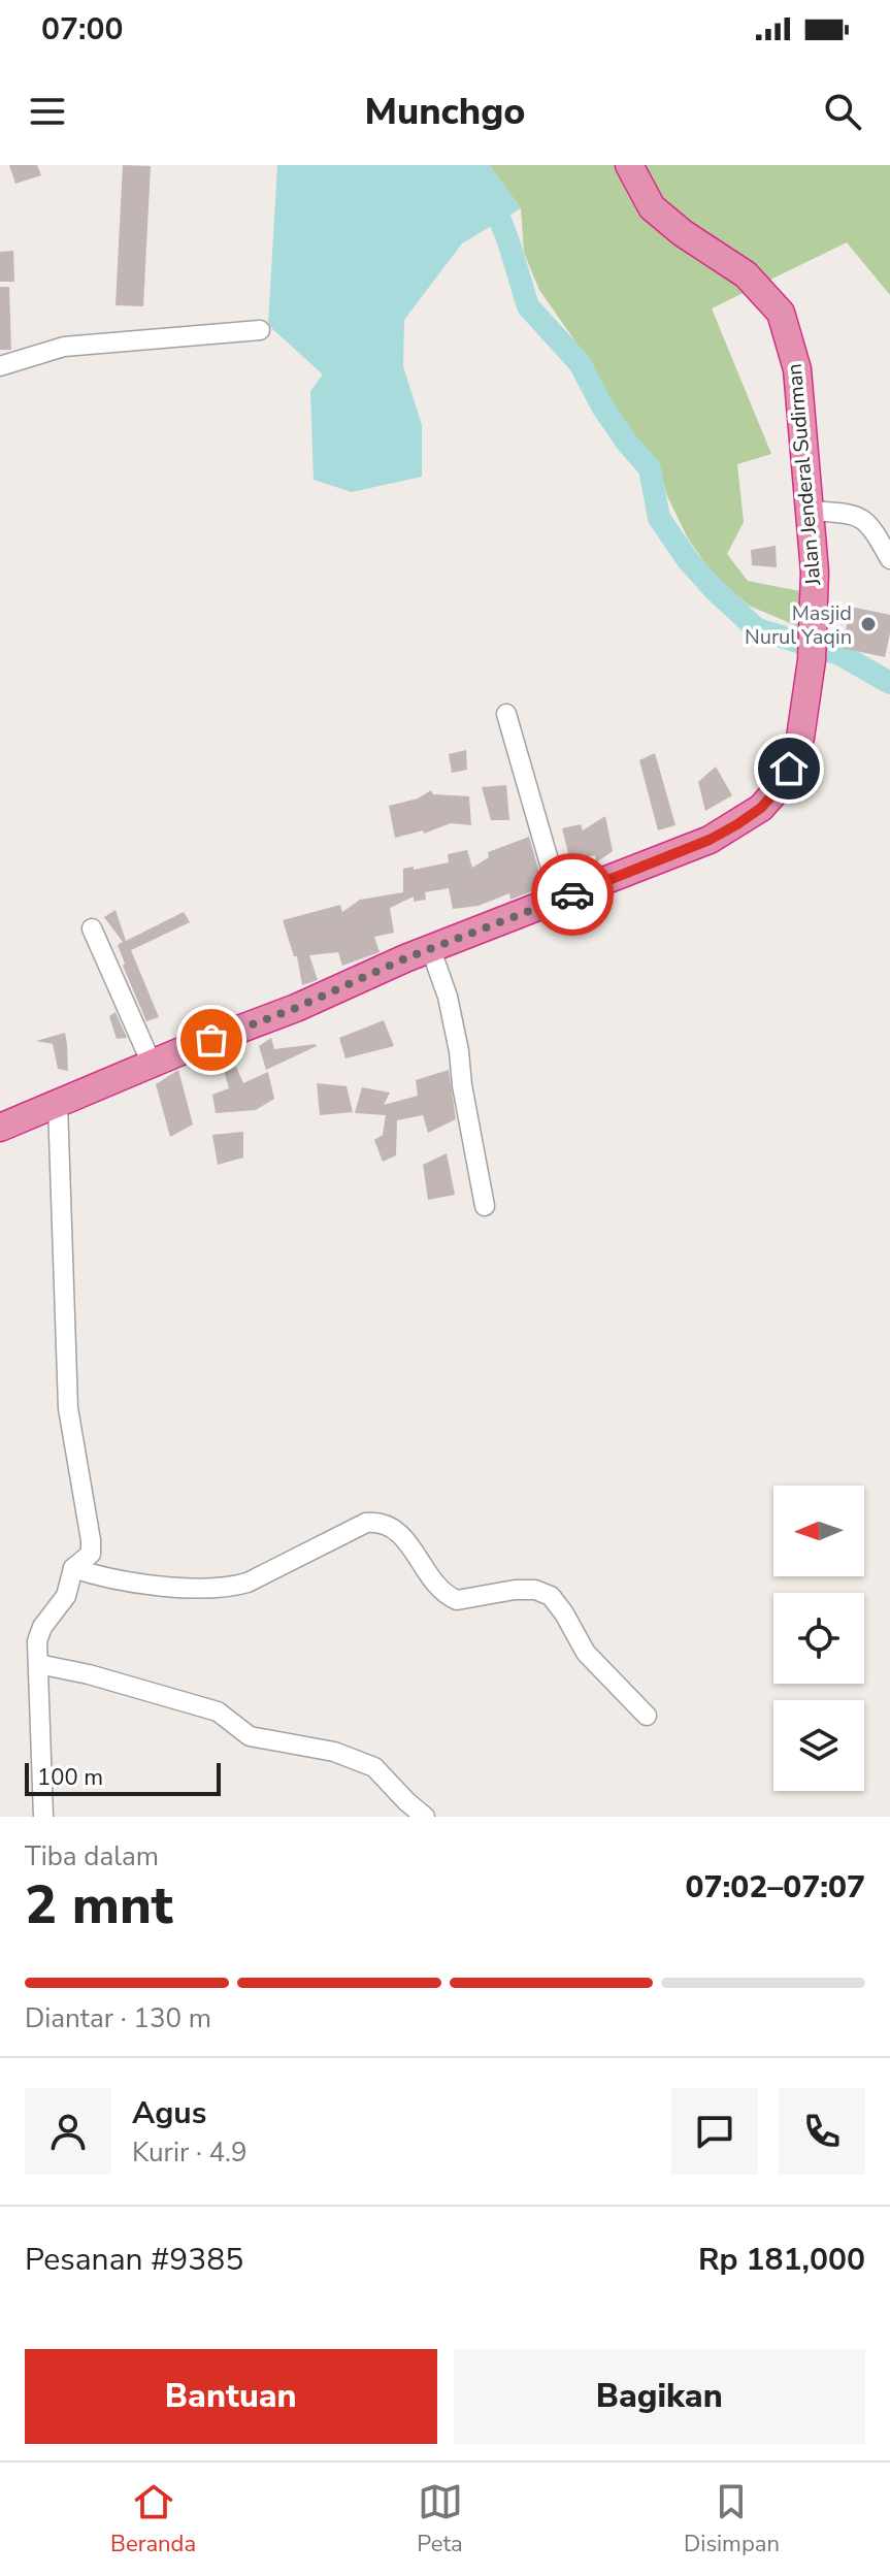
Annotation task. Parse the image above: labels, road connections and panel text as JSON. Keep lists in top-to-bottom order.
{
  "streets": {
    "highway": ["Jalan Jenderal Sudirman"]
  },
  "places": ["Masjid Nurul Yaqin"],
  "scale_bar": "100 m",
  "north": "left",
  "page": {
    "status": "07:00",
    "header": "Munchgo",
    "scale": "100 m",
    "heading": ["2 mnt", "Tiba dalam", "07:02–07:07"],
    "panel": [
      "Agus",
      "Kurir · 4.9",
      "Pesanan #9385",
      "Rp 181,000"
    ],
    "bar": "Diantar · 130 m",
    "buttons": ["Bantuan", "Bagikan"],
    "tabs": ["Beranda", "Peta", "Disimpan"]
  }
}
